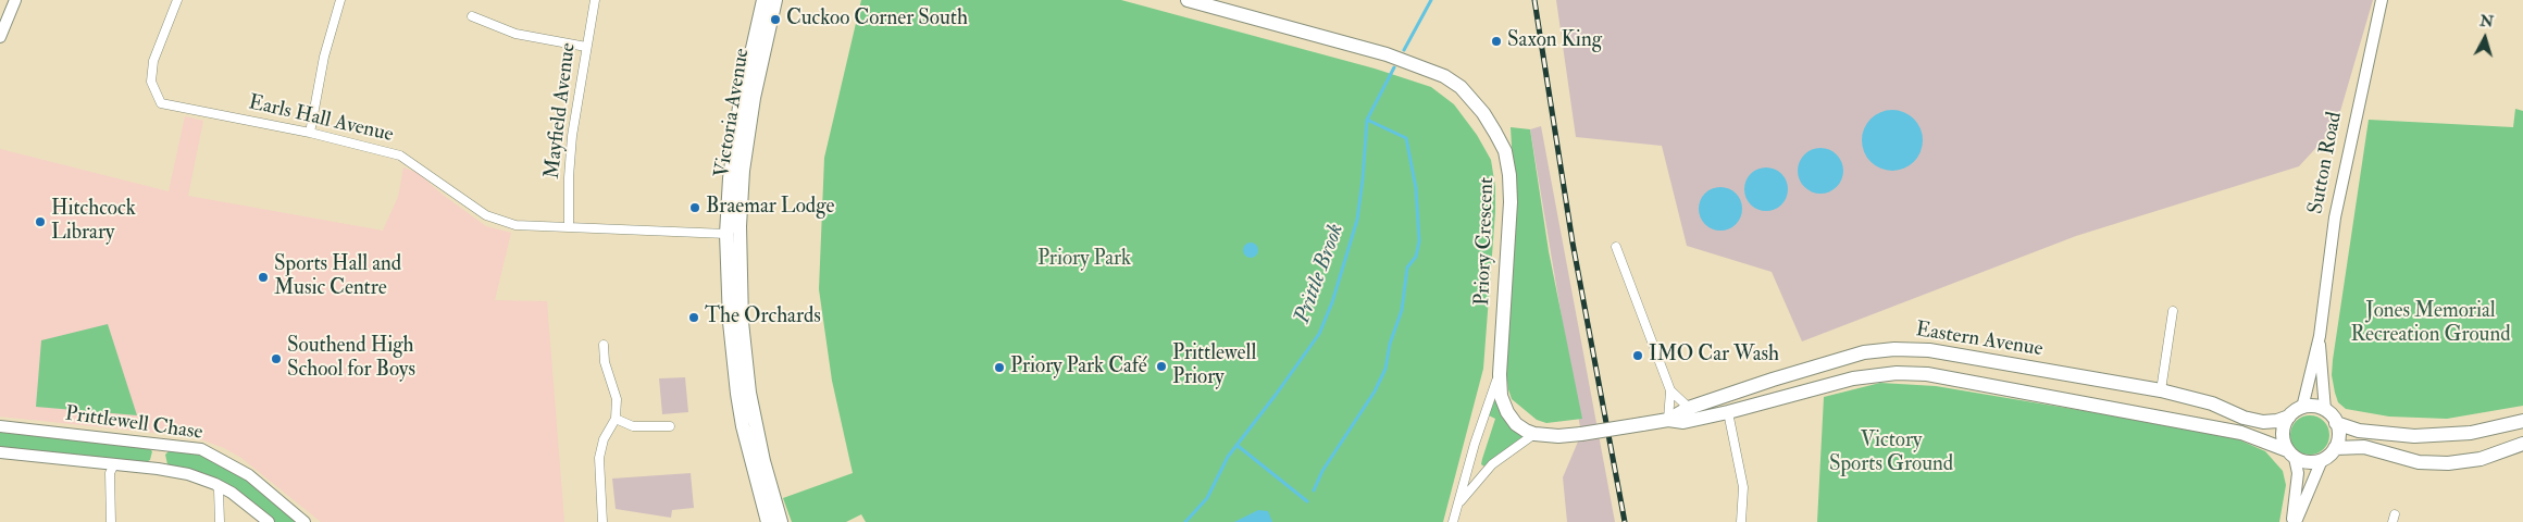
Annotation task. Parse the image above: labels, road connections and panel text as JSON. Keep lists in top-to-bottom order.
{
  "streets": {
    "main road": ["Victoria Avenue", "Priory Crescent", "Eastern Avenue"],
    "street": [
      "Mayfield Avenue",
      "Earls Hall Avenue",
      "Sutton Road",
      "Prittlewell Chase"
    ]
  },
  "crossings": [
    ["Mayfield Avenue", "Earls Hall Avenue"],
    ["Victoria Avenue", "Earls Hall Avenue"],
    ["Sutton Road", "Eastern Avenue"],
    ["Priory Crescent", "Eastern Avenue"]
  ],
  "water": ["Prittle Brook"],
  "parks": ["Priory Park", "Jones Memorial Recreation Ground", "Victory Sports Ground"],
  "places": [
    "Cuckoo Corner South",
    "Saxon King",
    "Braemar Lodge",
    "Hitchcock Library",
    "Sports Hall and Music Centre",
    "The Orchards",
    "IMO Car Wash",
    "Southend High School for Boys",
    "Prittlewell Priory",
    "Priory Park Café"
  ],
  "north": "top"
}
